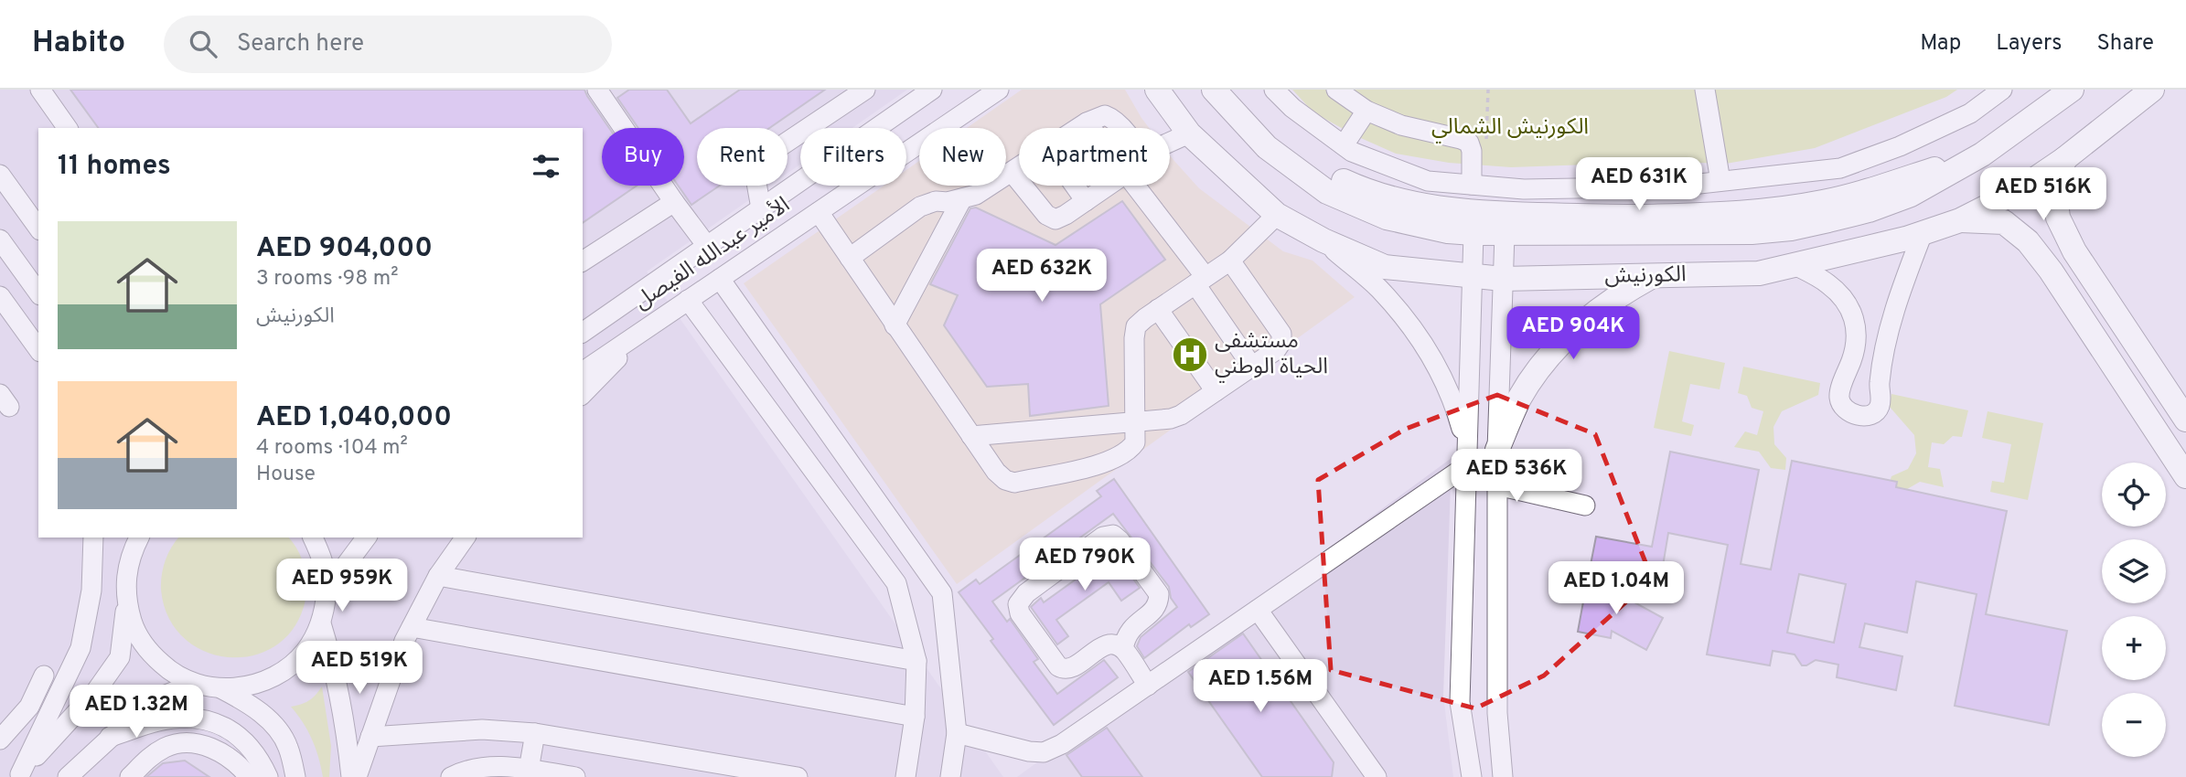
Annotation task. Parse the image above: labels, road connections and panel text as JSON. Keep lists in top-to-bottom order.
{
  "streets": {
    "main road": ["الكورنيش"],
    "street": ["الأمير عبدالله الفيصل"]
  },
  "parks": ["الكورنيش الشمالي"],
  "places": {
    "hospital": ["مستشفى الحياة الوطني"]
  },
  "page": {
    "header": "Habito",
    "search": "Search here",
    "nav": ["Map", "Layers", "Share"],
    "chip": [
      "Buy",
      "Rent",
      "Filters",
      "New",
      "Apartment"
    ],
    "heading": "11 homes",
    "price": [
      "AED 631K",
      "AED 516K",
      "AED 632K",
      "AED 904K",
      "AED 536K",
      "AED 790K",
      "AED 959K",
      "AED 1.04M",
      "AED 519K",
      "AED 1.56M",
      "AED 1.32M"
    ],
    "list": [
      {
        "name": "AED 904,000",
        "note": "3 rooms · 98 m² · الكورنيش"
      },
      {
        "name": "AED 1,040,000",
        "note": "4 rooms · 104 m² · House"
      }
    ],
    "map_buttons": ["+", "−"]
  }
}
